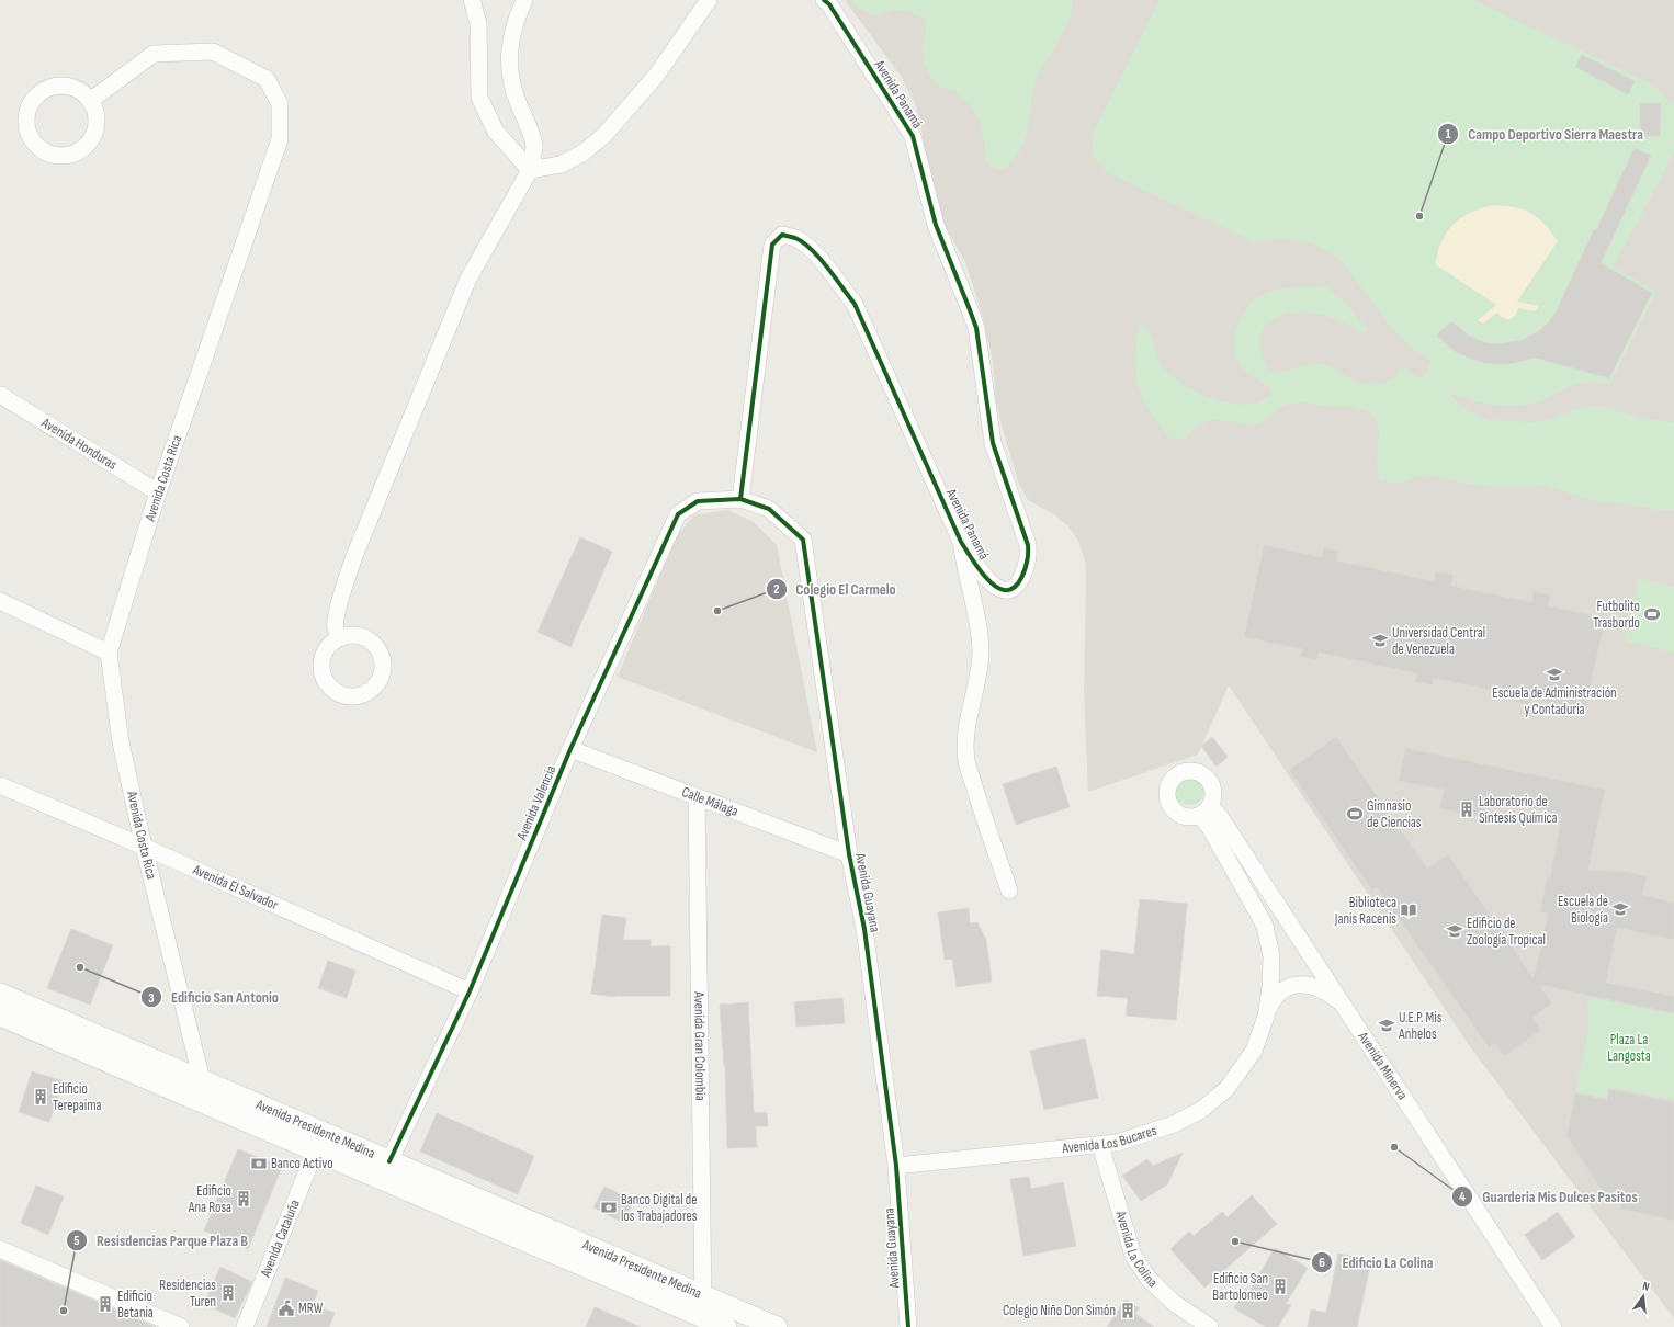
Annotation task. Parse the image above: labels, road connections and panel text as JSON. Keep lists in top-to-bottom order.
{
  "streets": {
    "street": [
      "Avenida Panamá",
      "Avenida Honduras",
      "Avenida Costa Rica",
      "Calle Málaga",
      "Avenida Valencia",
      "Avenida El Salvador",
      "Avenida Guayana",
      "Avenida Gran Colombia",
      "Avenida Minerva",
      "Avenida Presidente Medina",
      "Avenida Los Bucares",
      "Avenida Cataluña",
      "Avenida La Colina"
    ]
  },
  "crossings": [
    ["Avenida Panamá", "Avenida Valencia"],
    ["Avenida Panamá", "Avenida Guayana"],
    ["Avenida Honduras", "Avenida Costa Rica"],
    ["Avenida Costa Rica", "Avenida El Salvador"],
    ["Avenida Costa Rica", "Avenida Presidente Medina"],
    ["Calle Málaga", "Avenida Valencia"],
    ["Calle Málaga", "Avenida Guayana"],
    ["Calle Málaga", "Avenida Gran Colombia"],
    ["Avenida Valencia", "Avenida El Salvador"],
    ["Avenida Valencia", "Avenida Guayana"],
    ["Avenida Valencia", "Avenida Presidente Medina"],
    ["Avenida Guayana", "Avenida Los Bucares"],
    ["Avenida Gran Colombia", "Avenida Presidente Medina"],
    ["Avenida Minerva", "Avenida Los Bucares"],
    ["Avenida Presidente Medina", "Avenida Cataluña"],
    ["Avenida Los Bucares", "Avenida La Colina"]
  ],
  "parks": ["Plaza La Langosta"],
  "places": {
    "other": [
      "Campo Deportivo Sierra Maestra",
      "Colegio El Carmelo",
      "Edificio San Antonio",
      "Guarderia Mis Dulces Pasitos",
      "Edificio La Colina",
      "Resisdencias Parque Plaza B"
    ],
    "sports": ["Futbolito Trasbordo", "Gimnasio de Ciencias"],
    "school or university": [
      "Universidad Central de Venezuela",
      "Escuela de Administración y Contaduría",
      "Escuela de Biología",
      "Edificio de Zoología Tropical",
      "U.E.P. Mis Anhelos"
    ],
    "building": [
      "Laboratorio de Síntesis Química",
      "Edificio Terepaima",
      "Edificio Ana Rosa",
      "Edificio San Bartolomeo",
      "Residencias Turen",
      "Edificio Betania",
      "Colegio Niño Don Simón"
    ],
    "library": ["Biblioteca Janis Racenis"],
    "bank": ["Banco Activo", "Banco Digital de los Trabajadores"],
    "public building": ["MRW"]
  },
  "north": "top"
}
